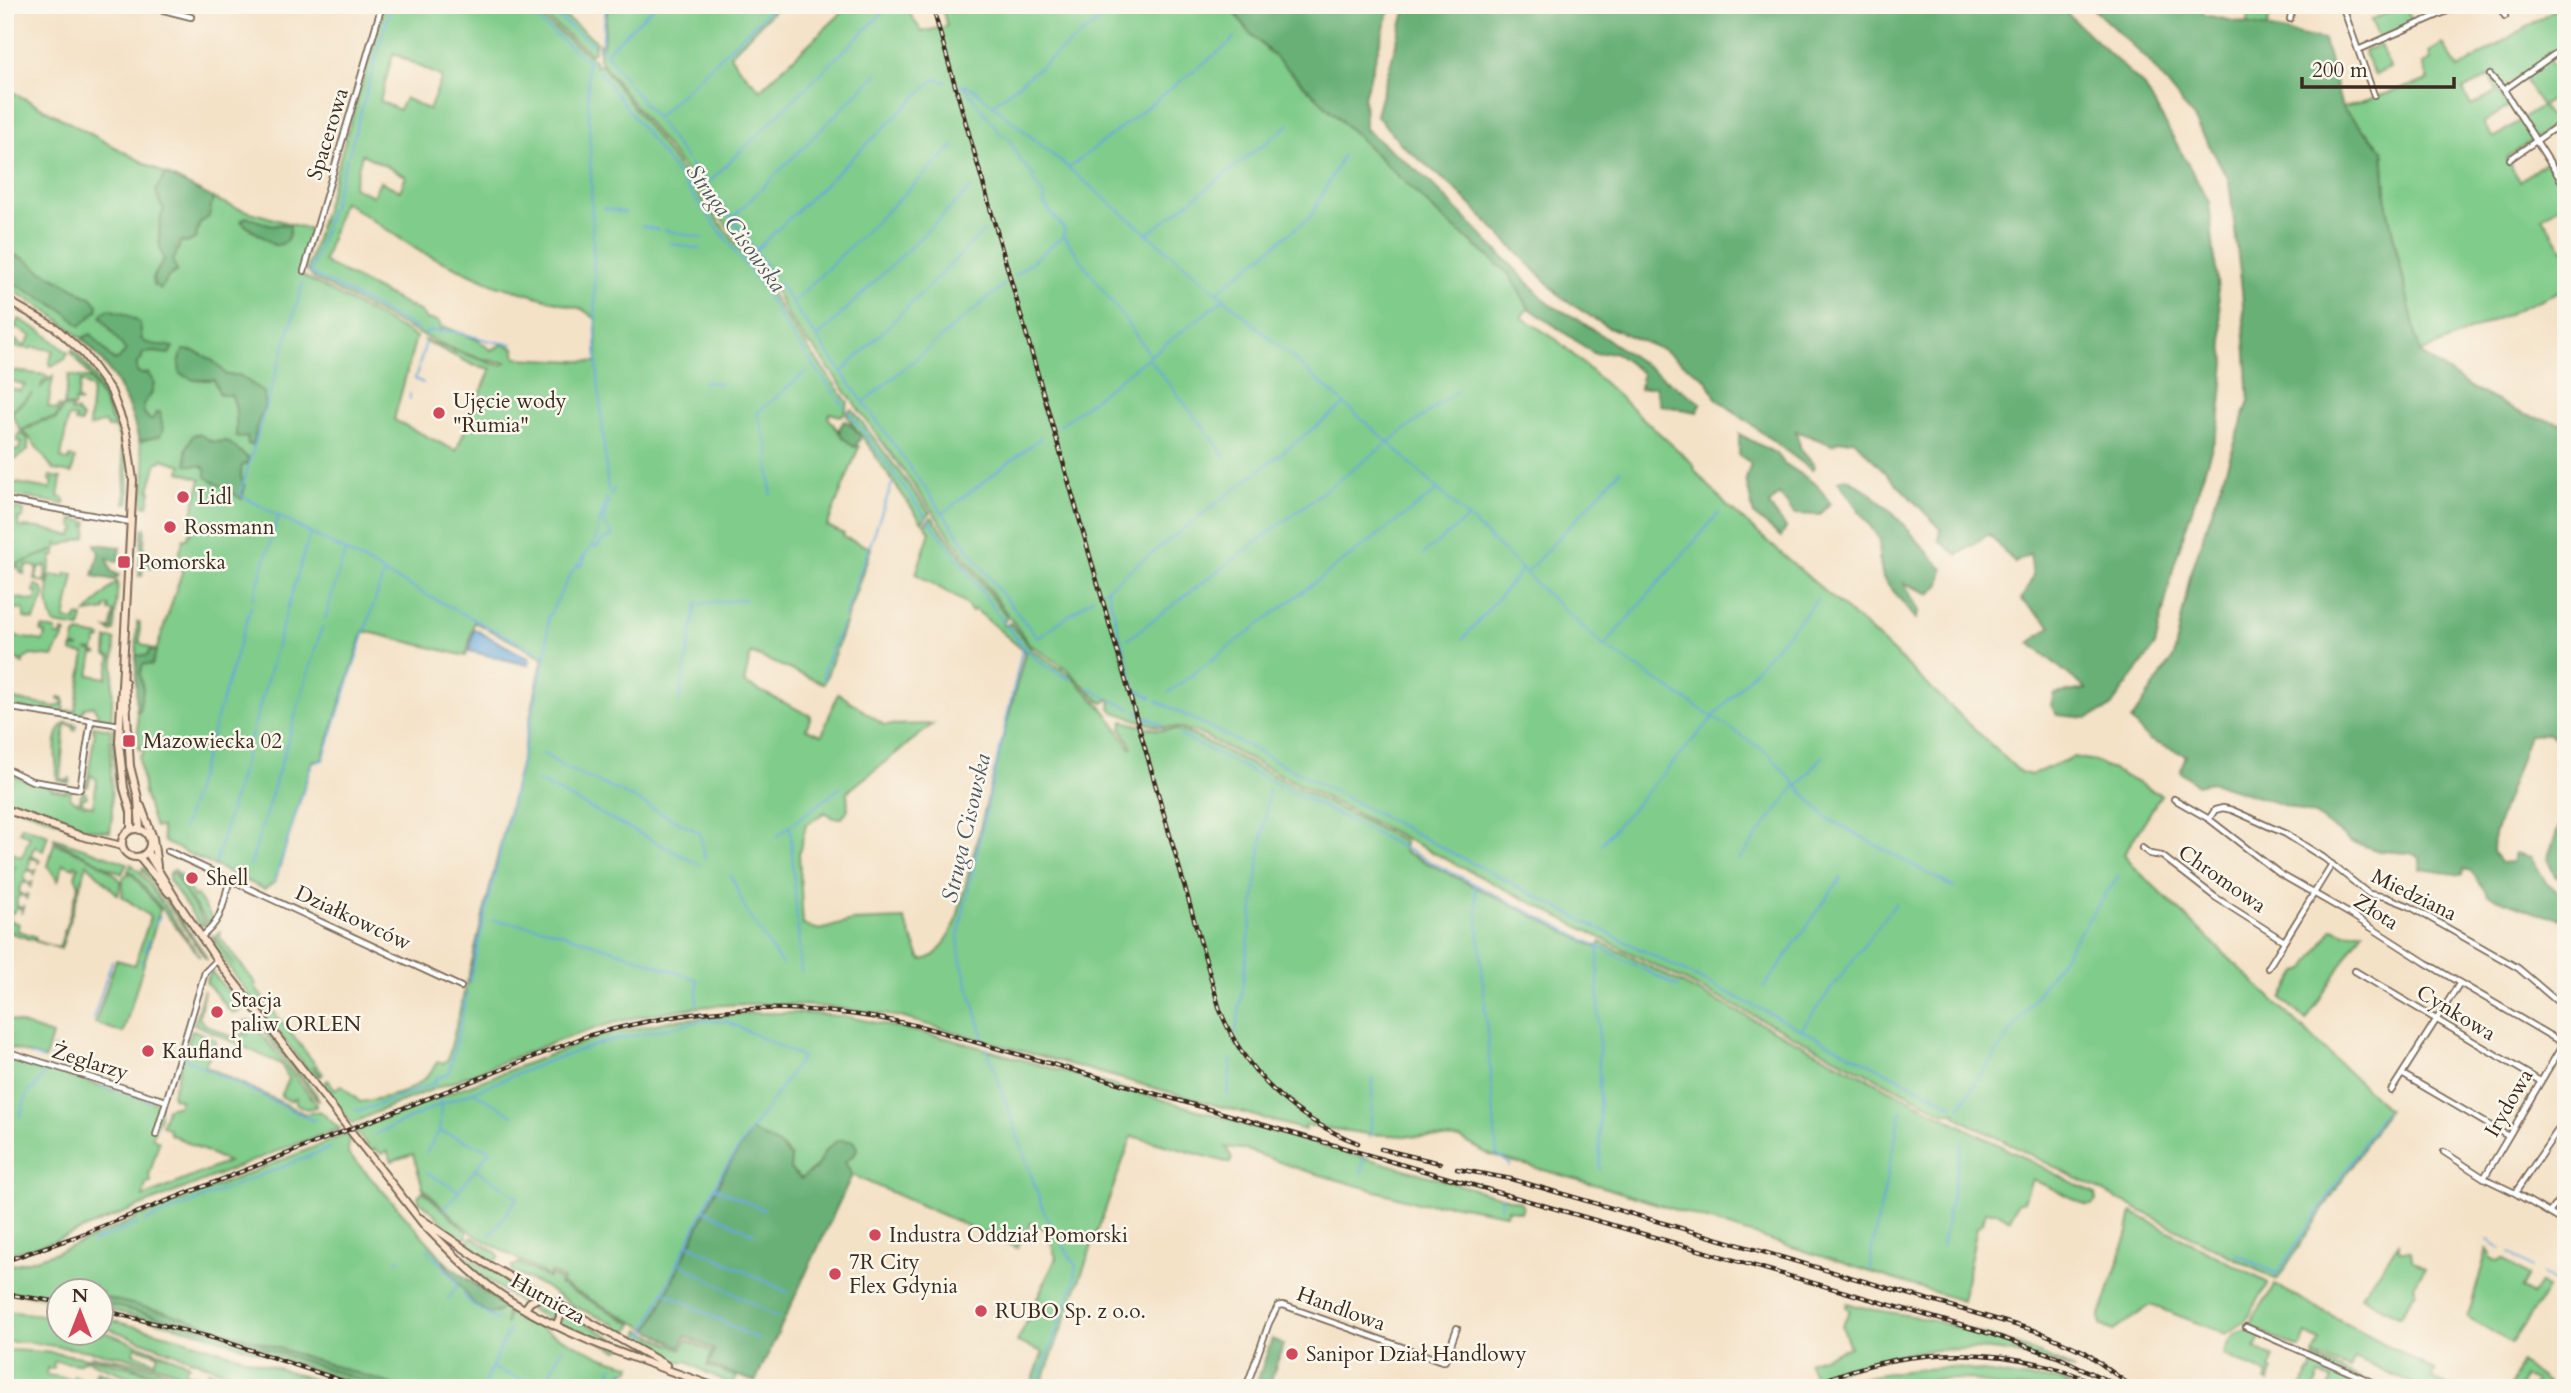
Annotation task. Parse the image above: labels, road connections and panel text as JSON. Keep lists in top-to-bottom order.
{
  "streets": {
    "main road": ["Hutnicza"],
    "street": [
      "Spacerowa",
      "Chromowa",
      "Miedziana",
      "Złota",
      "Działkowców",
      "Cynkowa",
      "Żeglarzy",
      "Irydowa",
      "Handlowa"
    ]
  },
  "crossings": [
    ["Miedziana", "Złota"],
    ["Złota", "Irydowa"],
    ["Cynkowa", "Irydowa"]
  ],
  "water": ["Struga Cisowska"],
  "places": {
    "other": [
      "Ujęcie wody \"Rumia\"",
      "Lidl",
      "Rossmann",
      "Shell",
      "Stacja paliw ORLEN",
      "Kaufland",
      "Industra Oddział Pomorski",
      "7R City Flex Gdynia",
      "RUBO Sp. z o.o.",
      "Sanipor Dział Handlowy"
    ],
    "transit": ["Pomorska", "Mazowiecka 02"]
  },
  "scale_bar": "200 m",
  "north": "top"
}
